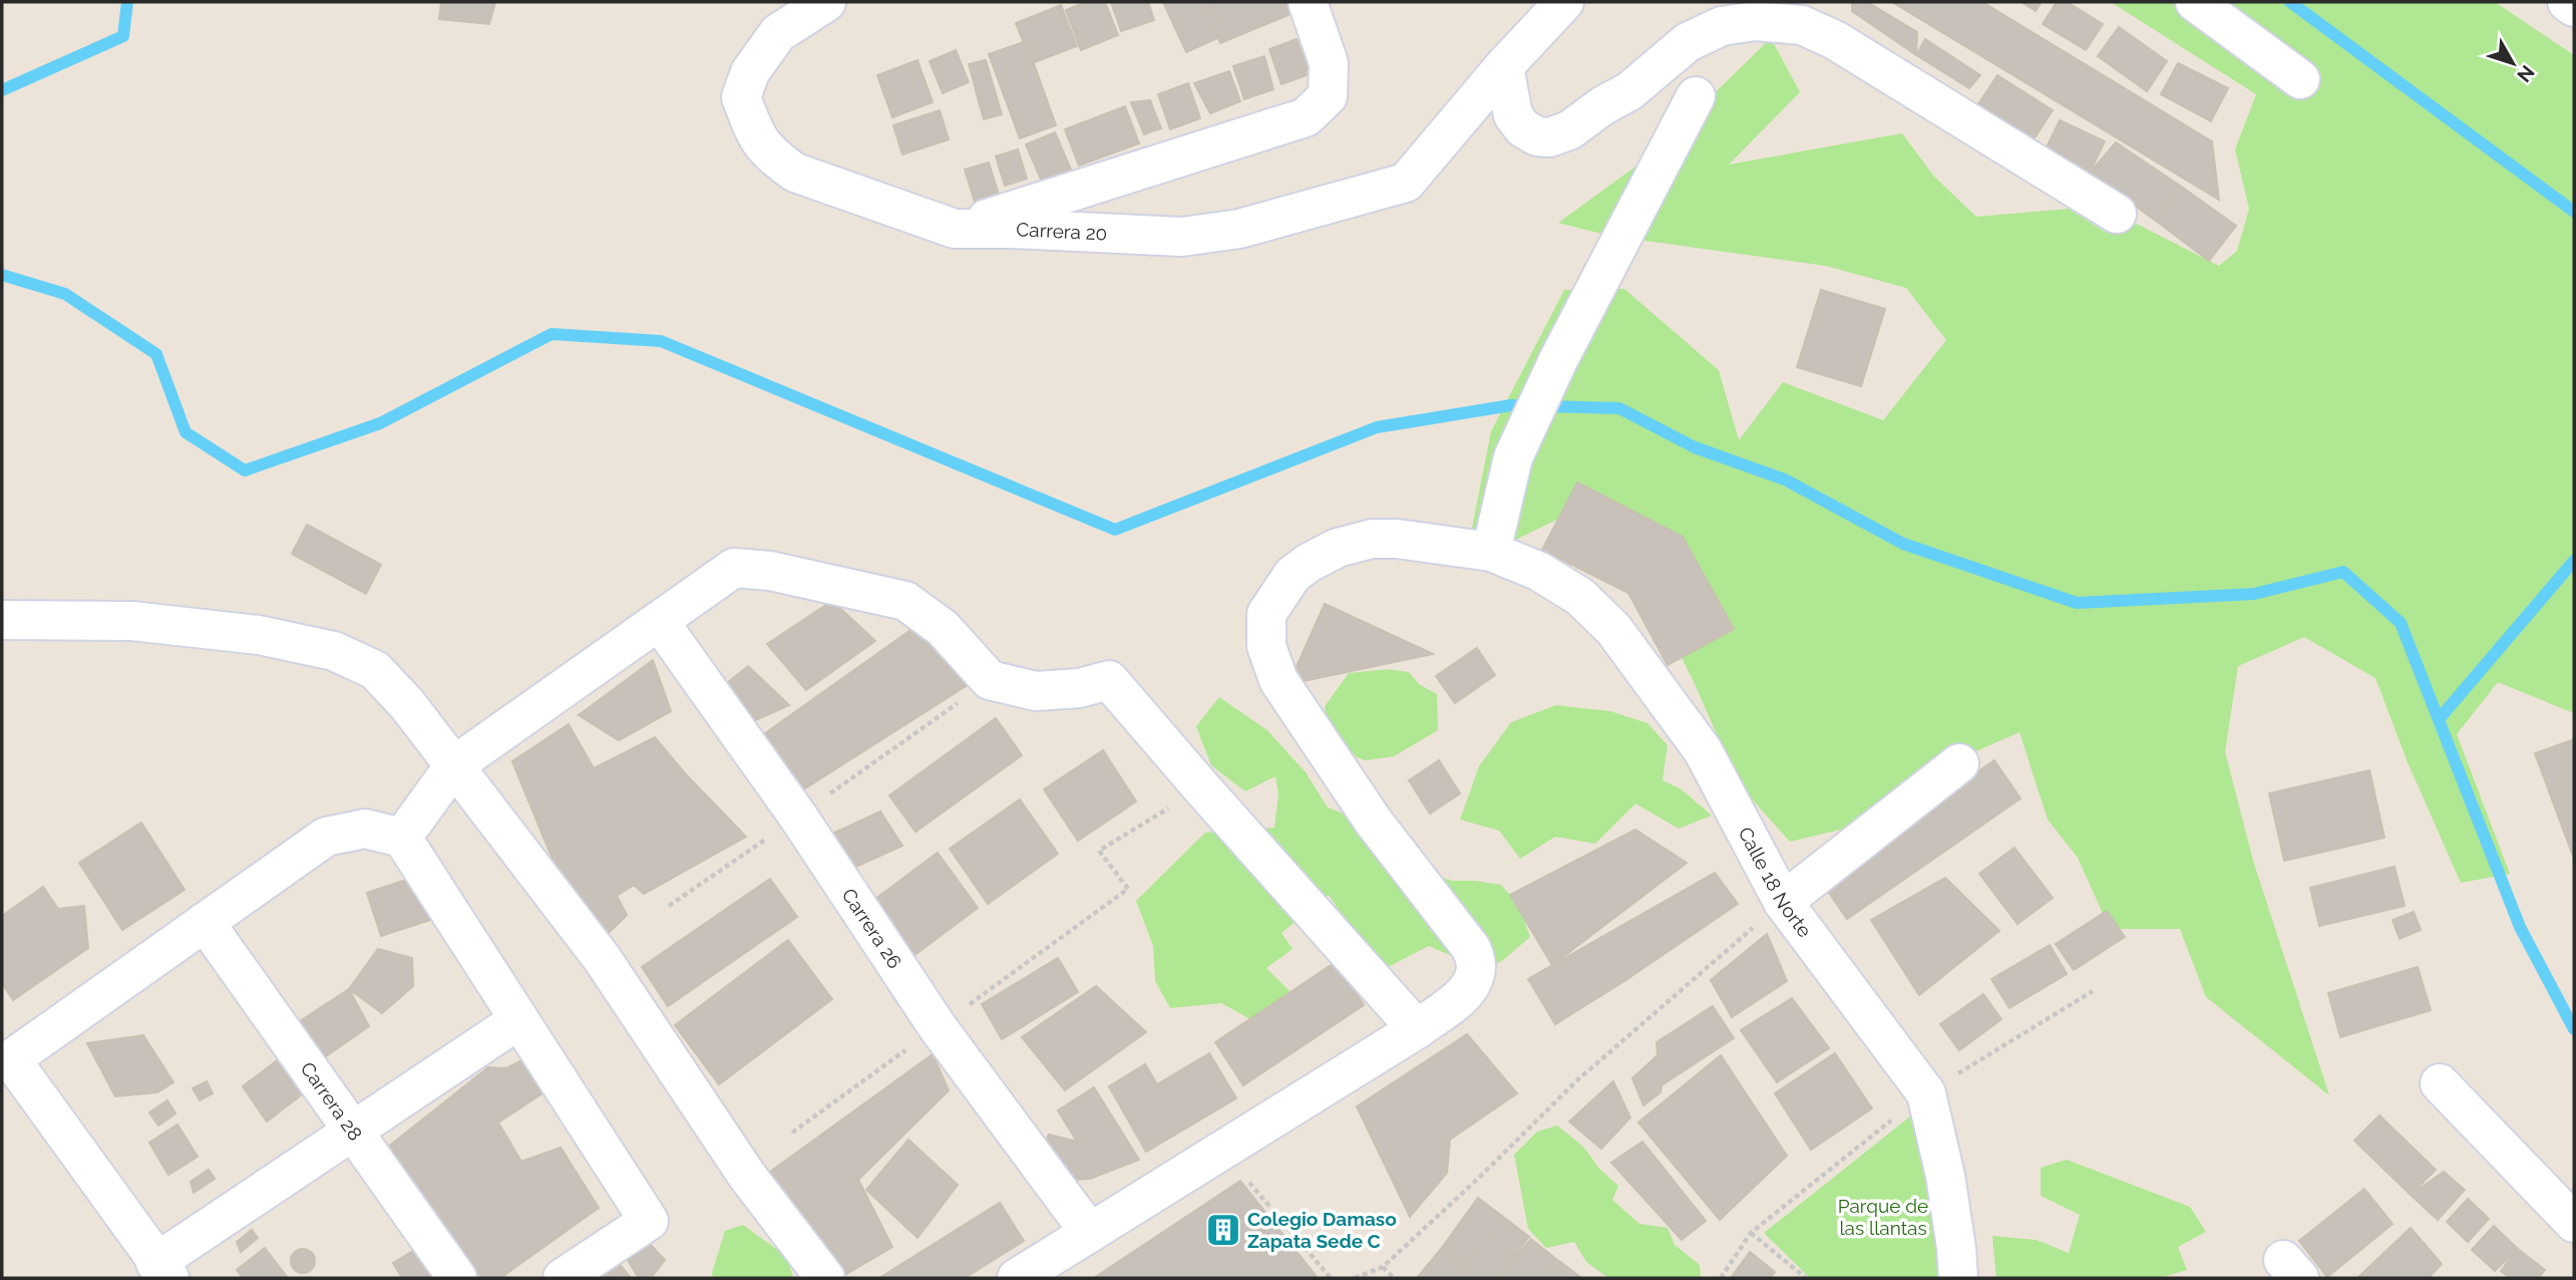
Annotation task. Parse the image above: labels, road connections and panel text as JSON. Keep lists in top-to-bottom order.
{
  "streets": {
    "street": [
      "Carrera 20",
      "Calle 18 Norte",
      "Carrera 26",
      "Carrera 28"
    ]
  },
  "parks": ["Parque de las llantas"],
  "places": {
    "building": ["Colegio Damaso Zapata Sede C"]
  },
  "north": "bottom right"
}
